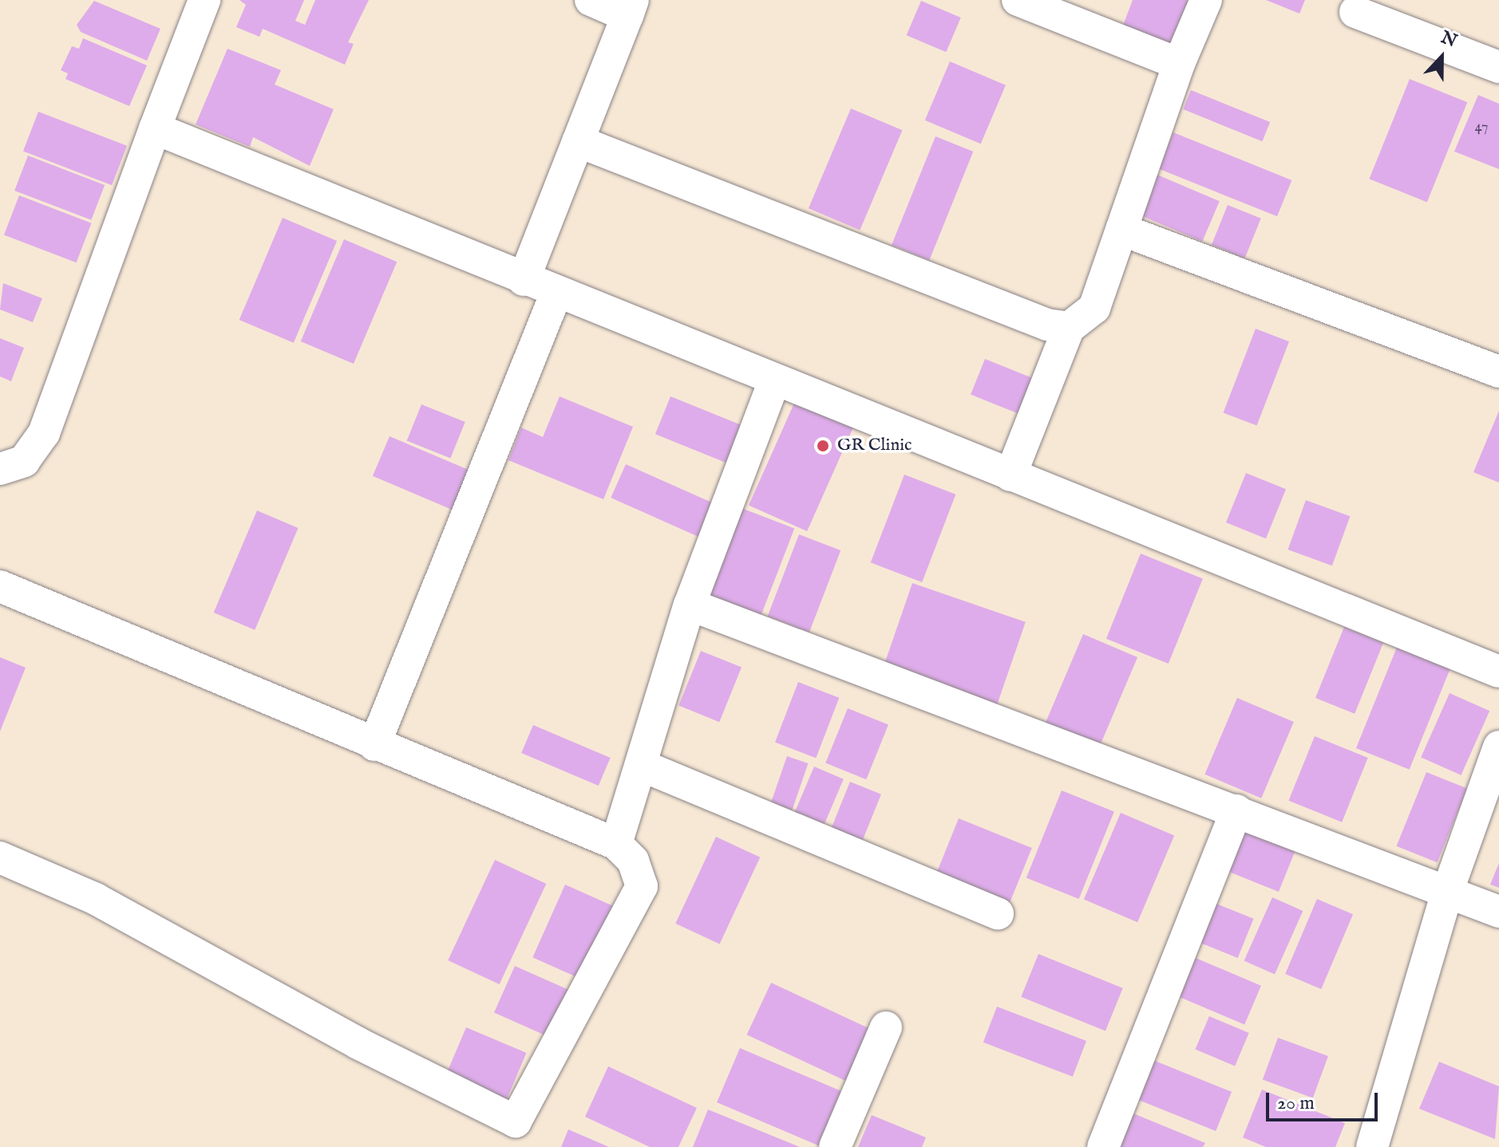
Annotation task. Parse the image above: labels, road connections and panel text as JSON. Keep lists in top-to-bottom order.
{
  "places": ["GR Clinic"],
  "house_numbers": ["47"],
  "scale_bar": "20 m",
  "north": "top"
}
